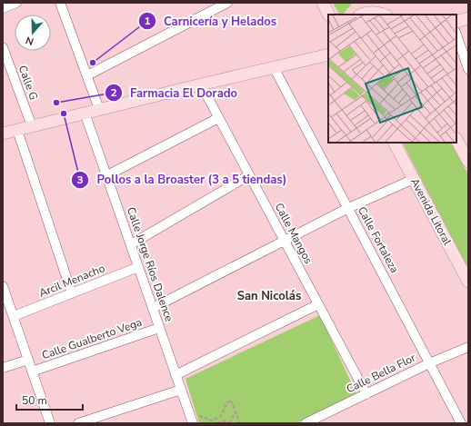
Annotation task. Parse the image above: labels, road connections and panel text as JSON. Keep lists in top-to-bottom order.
{
  "streets": {
    "main road": ["Avenida Litoral"],
    "street": [
      "Calle G",
      "Calle Mangos",
      "Calle Fortaleza",
      "Calle Jorge Ríos Dalence",
      "Arcil Menacho",
      "Calle Gualberto Vega",
      "Calle Bella Flor"
    ]
  },
  "crossings": [
    ["Calle Mangos", "Calle Bella Flor"],
    ["Calle Fortaleza", "Calle Bella Flor"],
    ["Calle Jorge Ríos Dalence", "Arcil Menacho"],
    ["Calle Jorge Ríos Dalence", "Calle Gualberto Vega"]
  ],
  "districts": ["San Nicolás"],
  "places": ["Carnicería y Helados", "Farmacia El Dorado", "Pollos a la Broaster (3 a 5 tiendas)"],
  "scale_bar": "50 m",
  "north": "bottom"
}
